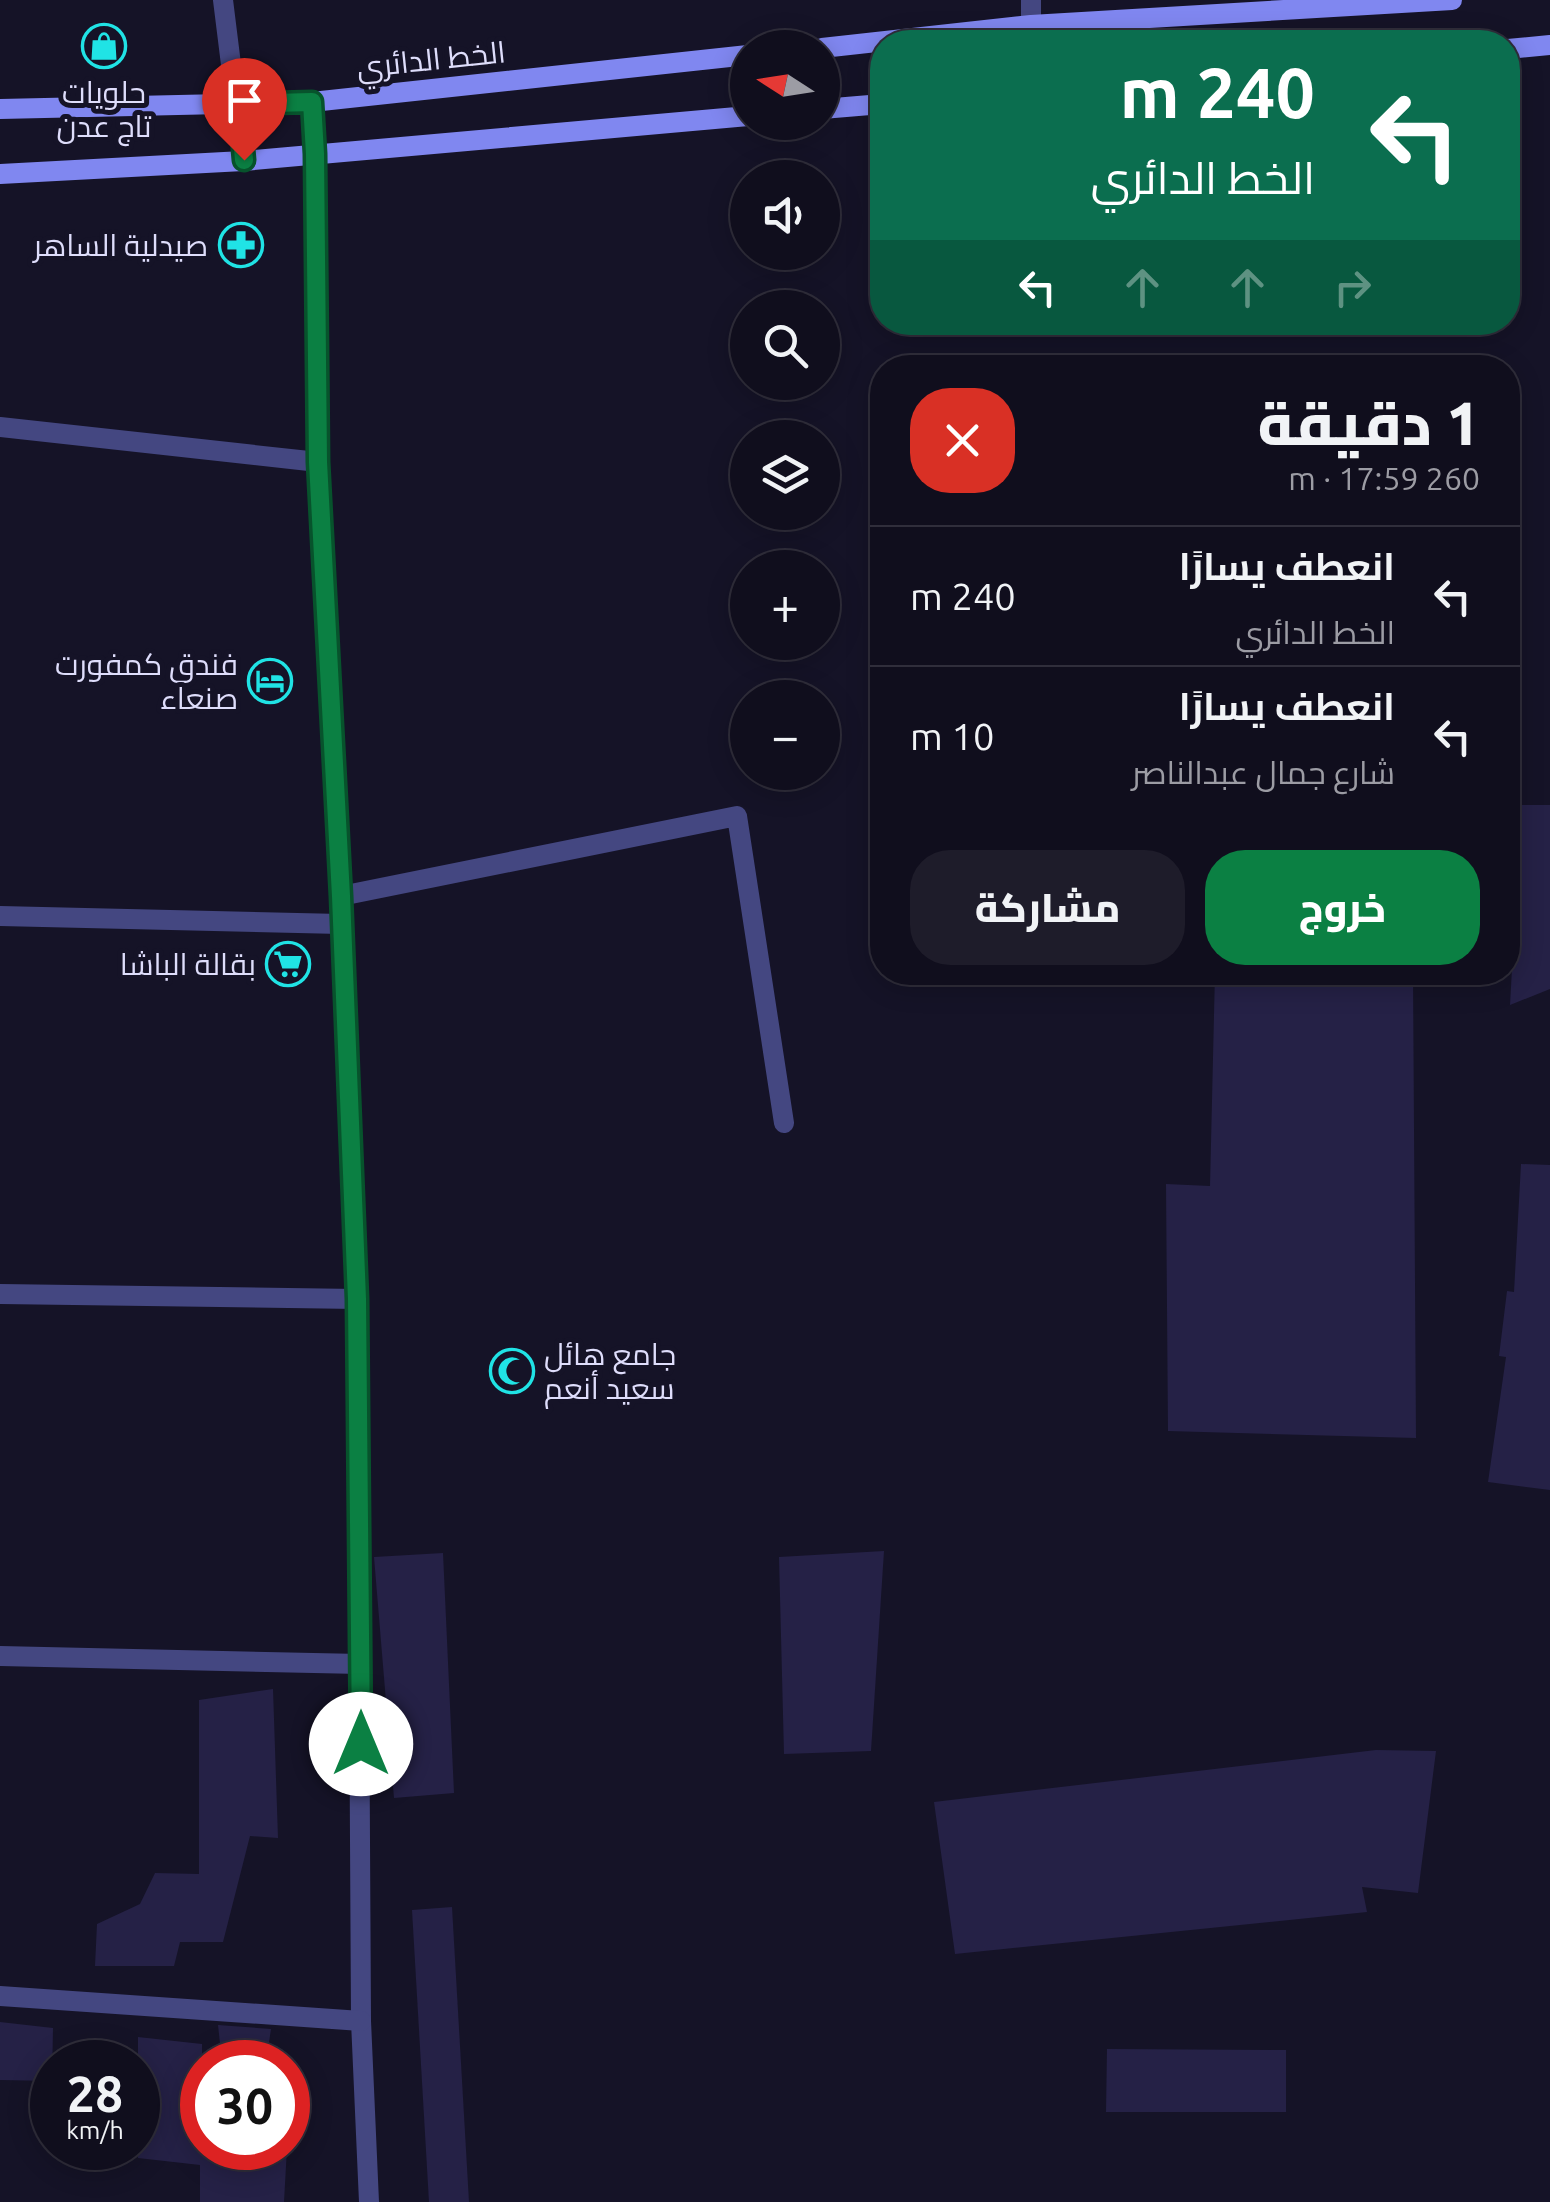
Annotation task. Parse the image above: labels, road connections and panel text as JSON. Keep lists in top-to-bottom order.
{
  "streets": {
    "main road": ["الخط الدائري"]
  },
  "places": {
    "shop": ["حلويات تاج عدن"],
    "pharmacy": ["صيدلية الساهر"],
    "hotel": ["فندق كمفورت صنعاء"],
    "supermarket": ["بقالة الباشا"],
    "mosque": ["جامع هائل سعيد أنعم"]
  },
  "north": "left",
  "page": {
    "map_buttons": ["+", "−"],
    "turn": ["240 m", "الخط الدائري"],
    "heading": ["1 دقيقة", "260 m · 17:59"],
    "list": [
      {
        "name": "انعطف يسارًا",
        "note": "الخط الدائري",
        "value": "240 m"
      },
      {
        "name": "انعطف يسارًا",
        "note": "شارع جمال عبدالناصر",
        "value": "10 m"
      }
    ],
    "buttons": ["خروج", "مشاركة"],
    "speed": "28 km/h",
    "limit": "30"
  }
}
